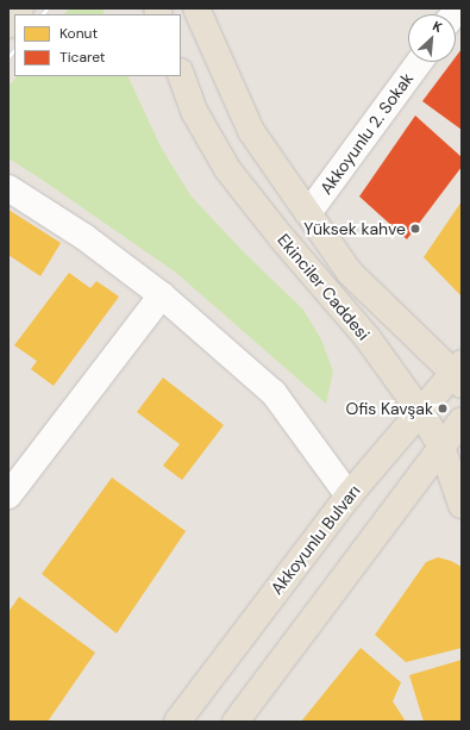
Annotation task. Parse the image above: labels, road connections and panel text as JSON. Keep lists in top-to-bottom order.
{
  "streets": {
    "main road": ["Ekinciler Caddesi", "Akkoyunlu Bulvarı"],
    "street": ["Akkoyunlu 2. Sokak"]
  },
  "crossings": [
    ["Akkoyunlu 2. Sokak", "Ekinciler Caddesi"],
    ["Ekinciler Caddesi", "Akkoyunlu Bulvarı"]
  ],
  "places": ["Yüksek kahve", "Ofis Kavşak"],
  "legend": ["Konut", "Ticaret"],
  "north": "top right"
}
